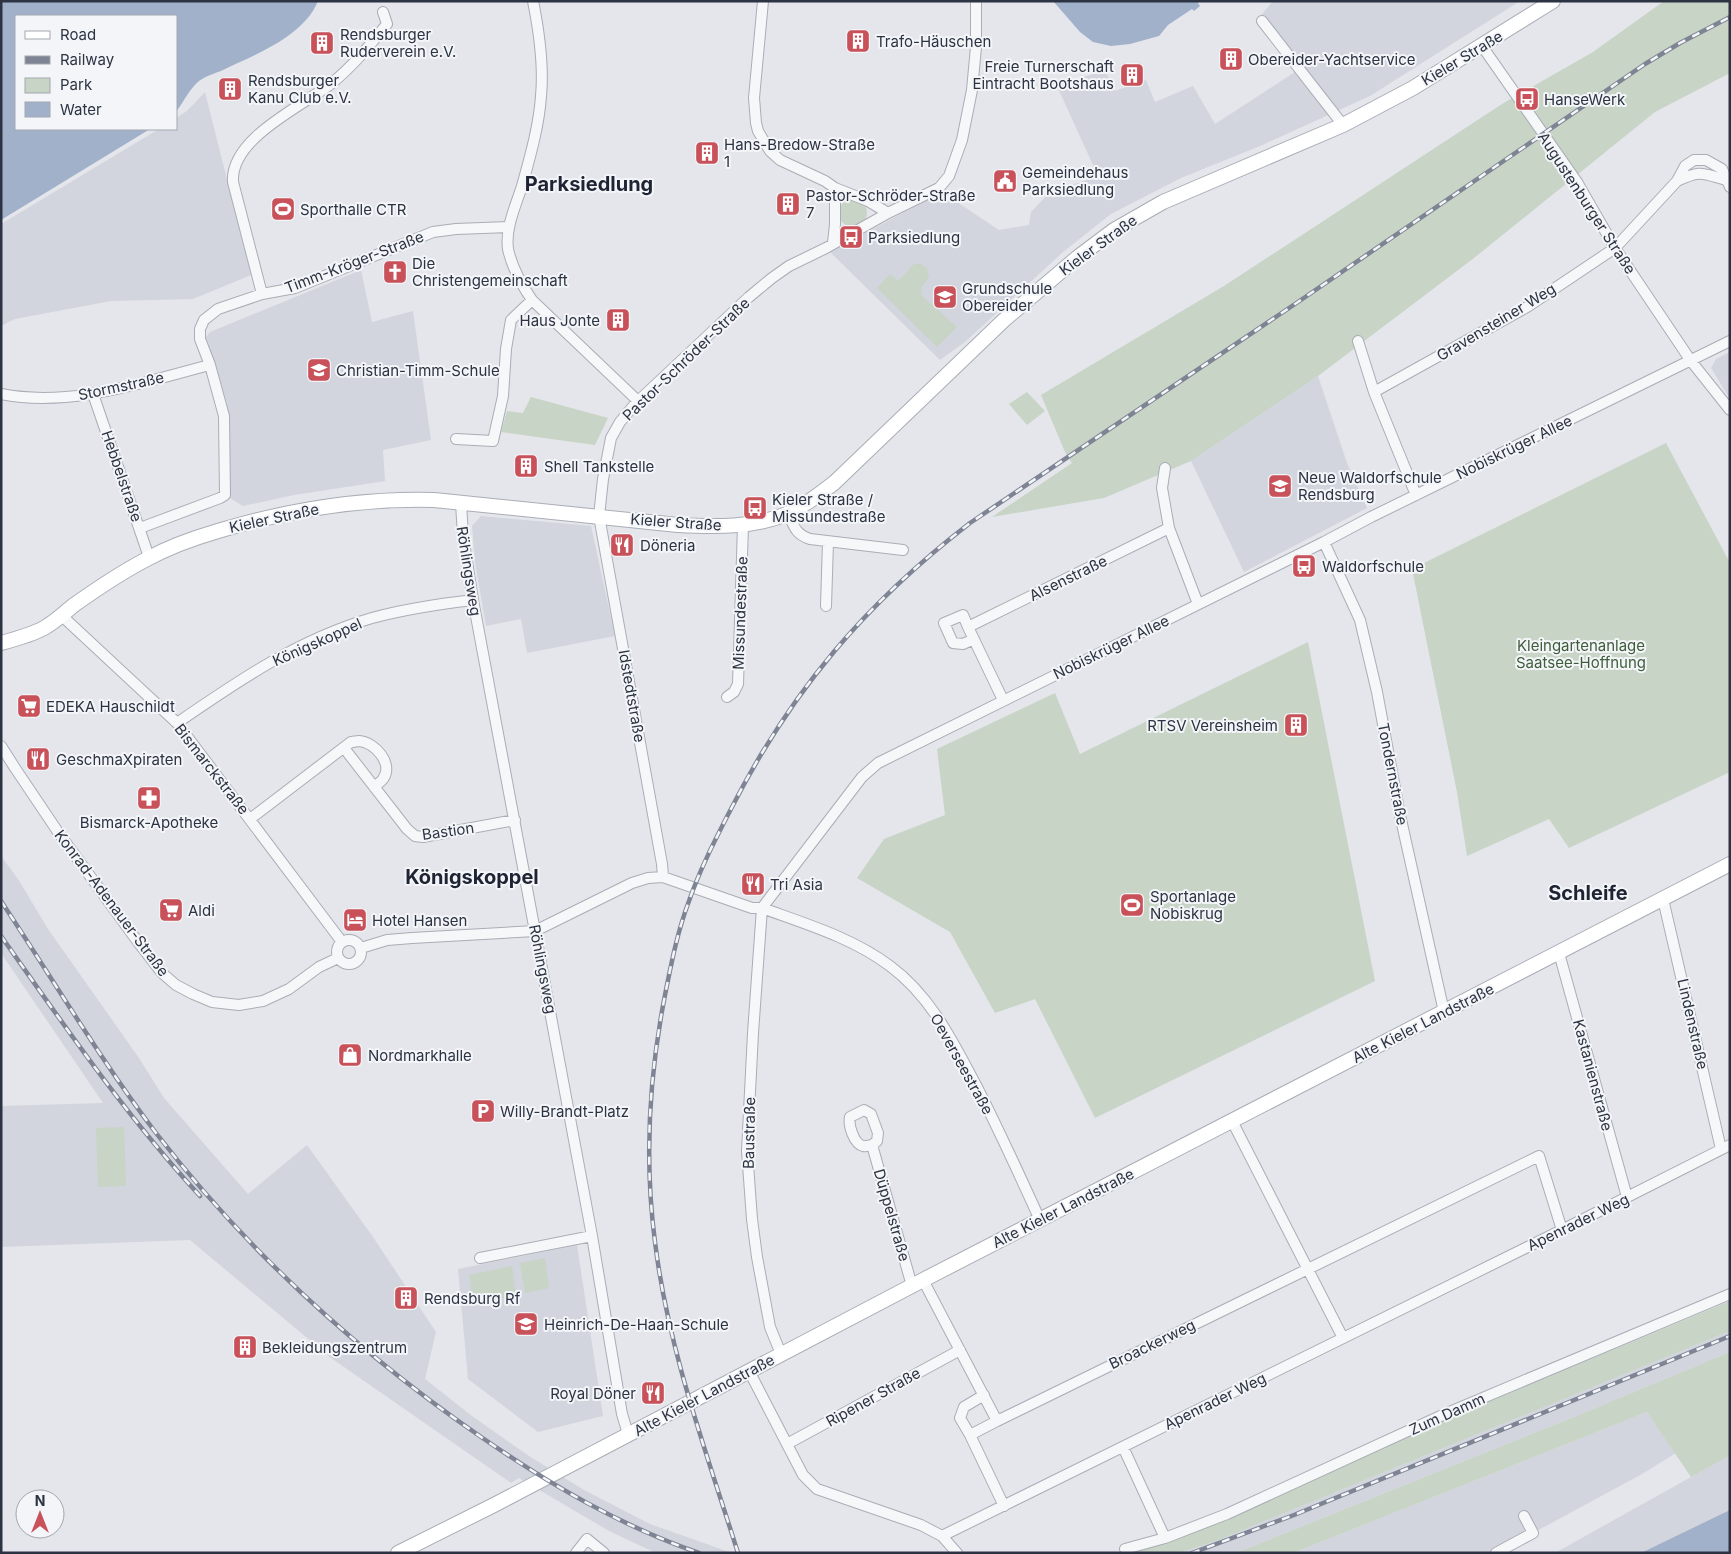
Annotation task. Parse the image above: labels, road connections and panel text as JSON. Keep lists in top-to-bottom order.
{
  "streets": {
    "main road": ["Kieler Straße", "Alte Kieler Landstraße"],
    "street": [
      "Augustenburger Straße",
      "Timm-Kröger-Straße",
      "Gravensteiner Weg",
      "Pastor-Schröder-Straße",
      "Stormstraße",
      "Nobiskrüger Allee",
      "Hebbelstraße",
      "Röhlingsweg",
      "Alsenstraße",
      "Missundestraße",
      "Königskoppel",
      "Idstedtstraße",
      "Bismarckstraße",
      "Tondernstraße",
      "Bastion",
      "Konrad-Adenauer-Straße",
      "Lindenstraße",
      "Oeverseestraße",
      "Kastanienstraße",
      "Baustraße",
      "Düppelstraße",
      "Apenrader Weg",
      "Broackerweg",
      "Ripener Straße",
      "Zum Damm"
    ]
  },
  "crossings": [
    ["Kieler Straße", "Augustenburger Straße"],
    ["Kieler Straße", "Pastor-Schröder-Straße"],
    ["Kieler Straße", "Hebbelstraße"],
    ["Kieler Straße", "Röhlingsweg"],
    ["Kieler Straße", "Missundestraße"],
    ["Kieler Straße", "Idstedtstraße"],
    ["Kieler Straße", "Bismarckstraße"],
    ["Augustenburger Straße", "Gravensteiner Weg"],
    ["Augustenburger Straße", "Nobiskrüger Allee"],
    ["Timm-Kröger-Straße", "Stormstraße"],
    ["Pastor-Schröder-Straße", "Idstedtstraße"],
    ["Stormstraße", "Hebbelstraße"],
    ["Nobiskrüger Allee", "Tondernstraße"],
    ["Nobiskrüger Allee", "Oeverseestraße"],
    ["Nobiskrüger Allee", "Baustraße"],
    ["Röhlingsweg", "Königskoppel"],
    ["Röhlingsweg", "Bastion"],
    ["Röhlingsweg", "Alte Kieler Landstraße"],
    ["Königskoppel", "Bismarckstraße"],
    ["Bismarckstraße", "Konrad-Adenauer-Straße"],
    ["Tondernstraße", "Alte Kieler Landstraße"],
    ["Alte Kieler Landstraße", "Lindenstraße"],
    ["Alte Kieler Landstraße", "Oeverseestraße"],
    ["Alte Kieler Landstraße", "Kastanienstraße"],
    ["Alte Kieler Landstraße", "Baustraße"],
    ["Alte Kieler Landstraße", "Düppelstraße"],
    ["Lindenstraße", "Apenrader Weg"],
    ["Oeverseestraße", "Baustraße"],
    ["Kastanienstraße", "Apenrader Weg"],
    ["Apenrader Weg", "Broackerweg"]
  ],
  "districts": ["Parksiedlung", "Königskoppel", "Schleife"],
  "parks": ["Kleingartenanlage Saatsee-Hoffnung"],
  "places": {
    "building": [
      "Trafo-Häuschen",
      "Rendsburger Ruderverein e.V.",
      "Obereider-Yachtservice",
      "Freie Turnerschaft Eintracht Bootshaus",
      "Rendsburger Kanu Club e.V.",
      "Hans-Bredow-Straße 1",
      "Pastor-Schröder-Straße 7",
      "Haus Jonte",
      "Shell Tankstelle",
      "RTSV Vereinsheim",
      "Rendsburg Rf",
      "Bekleidungszentrum"
    ],
    "bus stop": [
      "HanseWerk",
      "Parksiedlung",
      "Kieler Straße / Missundestraße",
      "Waldorfschule"
    ],
    "public building": ["Gemeindehaus Parksiedlung"],
    "sports": ["Sporthalle CTR", "Sportanlage Nobiskrug"],
    "church": ["Die Christengemeinschaft"],
    "school or university": [
      "Grundschule Obereider",
      "Christian-Timm-Schule",
      "Neue Waldorfschule Rendsburg",
      "Heinrich-De-Haan-Schule"
    ],
    "restaurant": [
      "Döneria",
      "GeschmaXpiraten",
      "Tri Asia",
      "Royal Döner"
    ],
    "supermarket": ["EDEKA Hauschildt", "Aldi"],
    "pharmacy": ["Bismarck-Apotheke"],
    "hotel": ["Hotel Hansen"],
    "shop": ["Nordmarkhalle"],
    "parking": ["Willy-Brandt-Platz"]
  },
  "legend": [
    "Road",
    "Railway",
    "Park",
    "Water"
  ],
  "north": "top"
}
